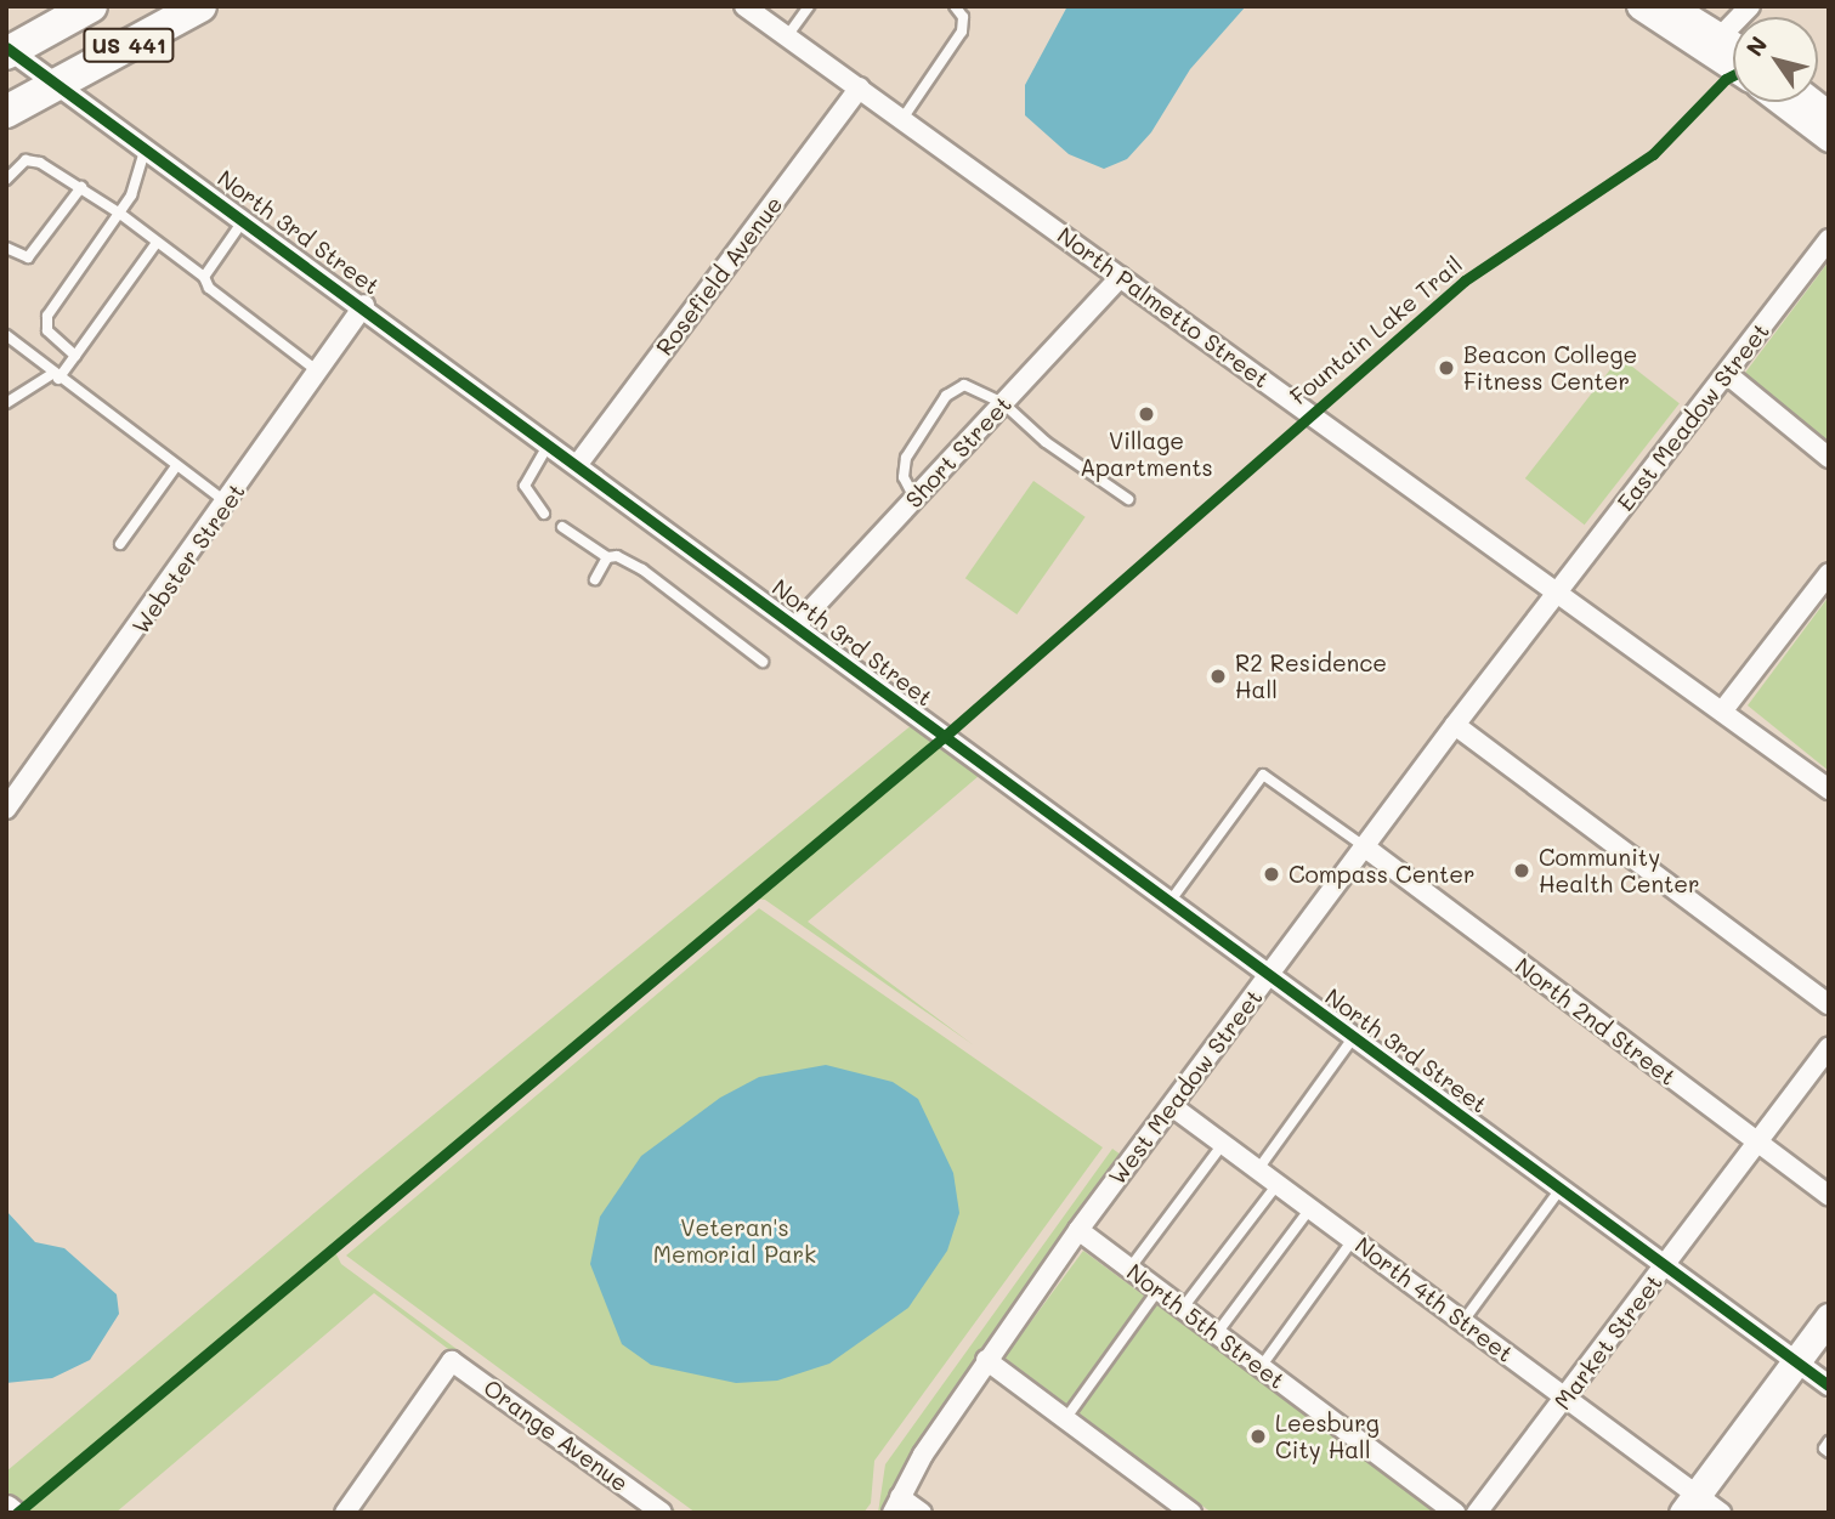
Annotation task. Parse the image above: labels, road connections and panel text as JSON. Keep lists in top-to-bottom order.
{
  "streets": {
    "main road": ["US 441"],
    "street": [
      "North 3rd Street",
      "Rosefield Avenue",
      "North Palmetto Street",
      "East Meadow Street",
      "Short Street",
      "Webster Street",
      "North 2nd Street",
      "West Meadow Street",
      "North 4th Street",
      "North 5th Street",
      "Market Street",
      "Orange Avenue"
    ],
    "cycle path": ["Fountain Lake Trail"]
  },
  "crossings": [
    ["US 441", "North 3rd Street"],
    ["North 3rd Street", "Rosefield Avenue"],
    ["North 3rd Street", "Short Street"],
    ["North 3rd Street", "Webster Street"],
    ["North 3rd Street", "West Meadow Street"],
    ["North 3rd Street", "Market Street"],
    ["Rosefield Avenue", "North Palmetto Street"],
    ["North Palmetto Street", "East Meadow Street"],
    ["North Palmetto Street", "Short Street"],
    ["North Palmetto Street", "West Meadow Street"],
    ["East Meadow Street", "West Meadow Street"],
    ["North 2nd Street", "West Meadow Street"],
    ["North 2nd Street", "Market Street"],
    ["West Meadow Street", "North 4th Street"],
    ["West Meadow Street", "North 5th Street"],
    ["North 4th Street", "Market Street"]
  ],
  "parks": ["Veteran's Memorial Park"],
  "places": [
    "Beacon College Fitness Center",
    "Village Apartments",
    "R2 Residence Hall",
    "Community Health Center",
    "Compass Center",
    "Leesburg City Hall"
  ],
  "north": "top left"
}
